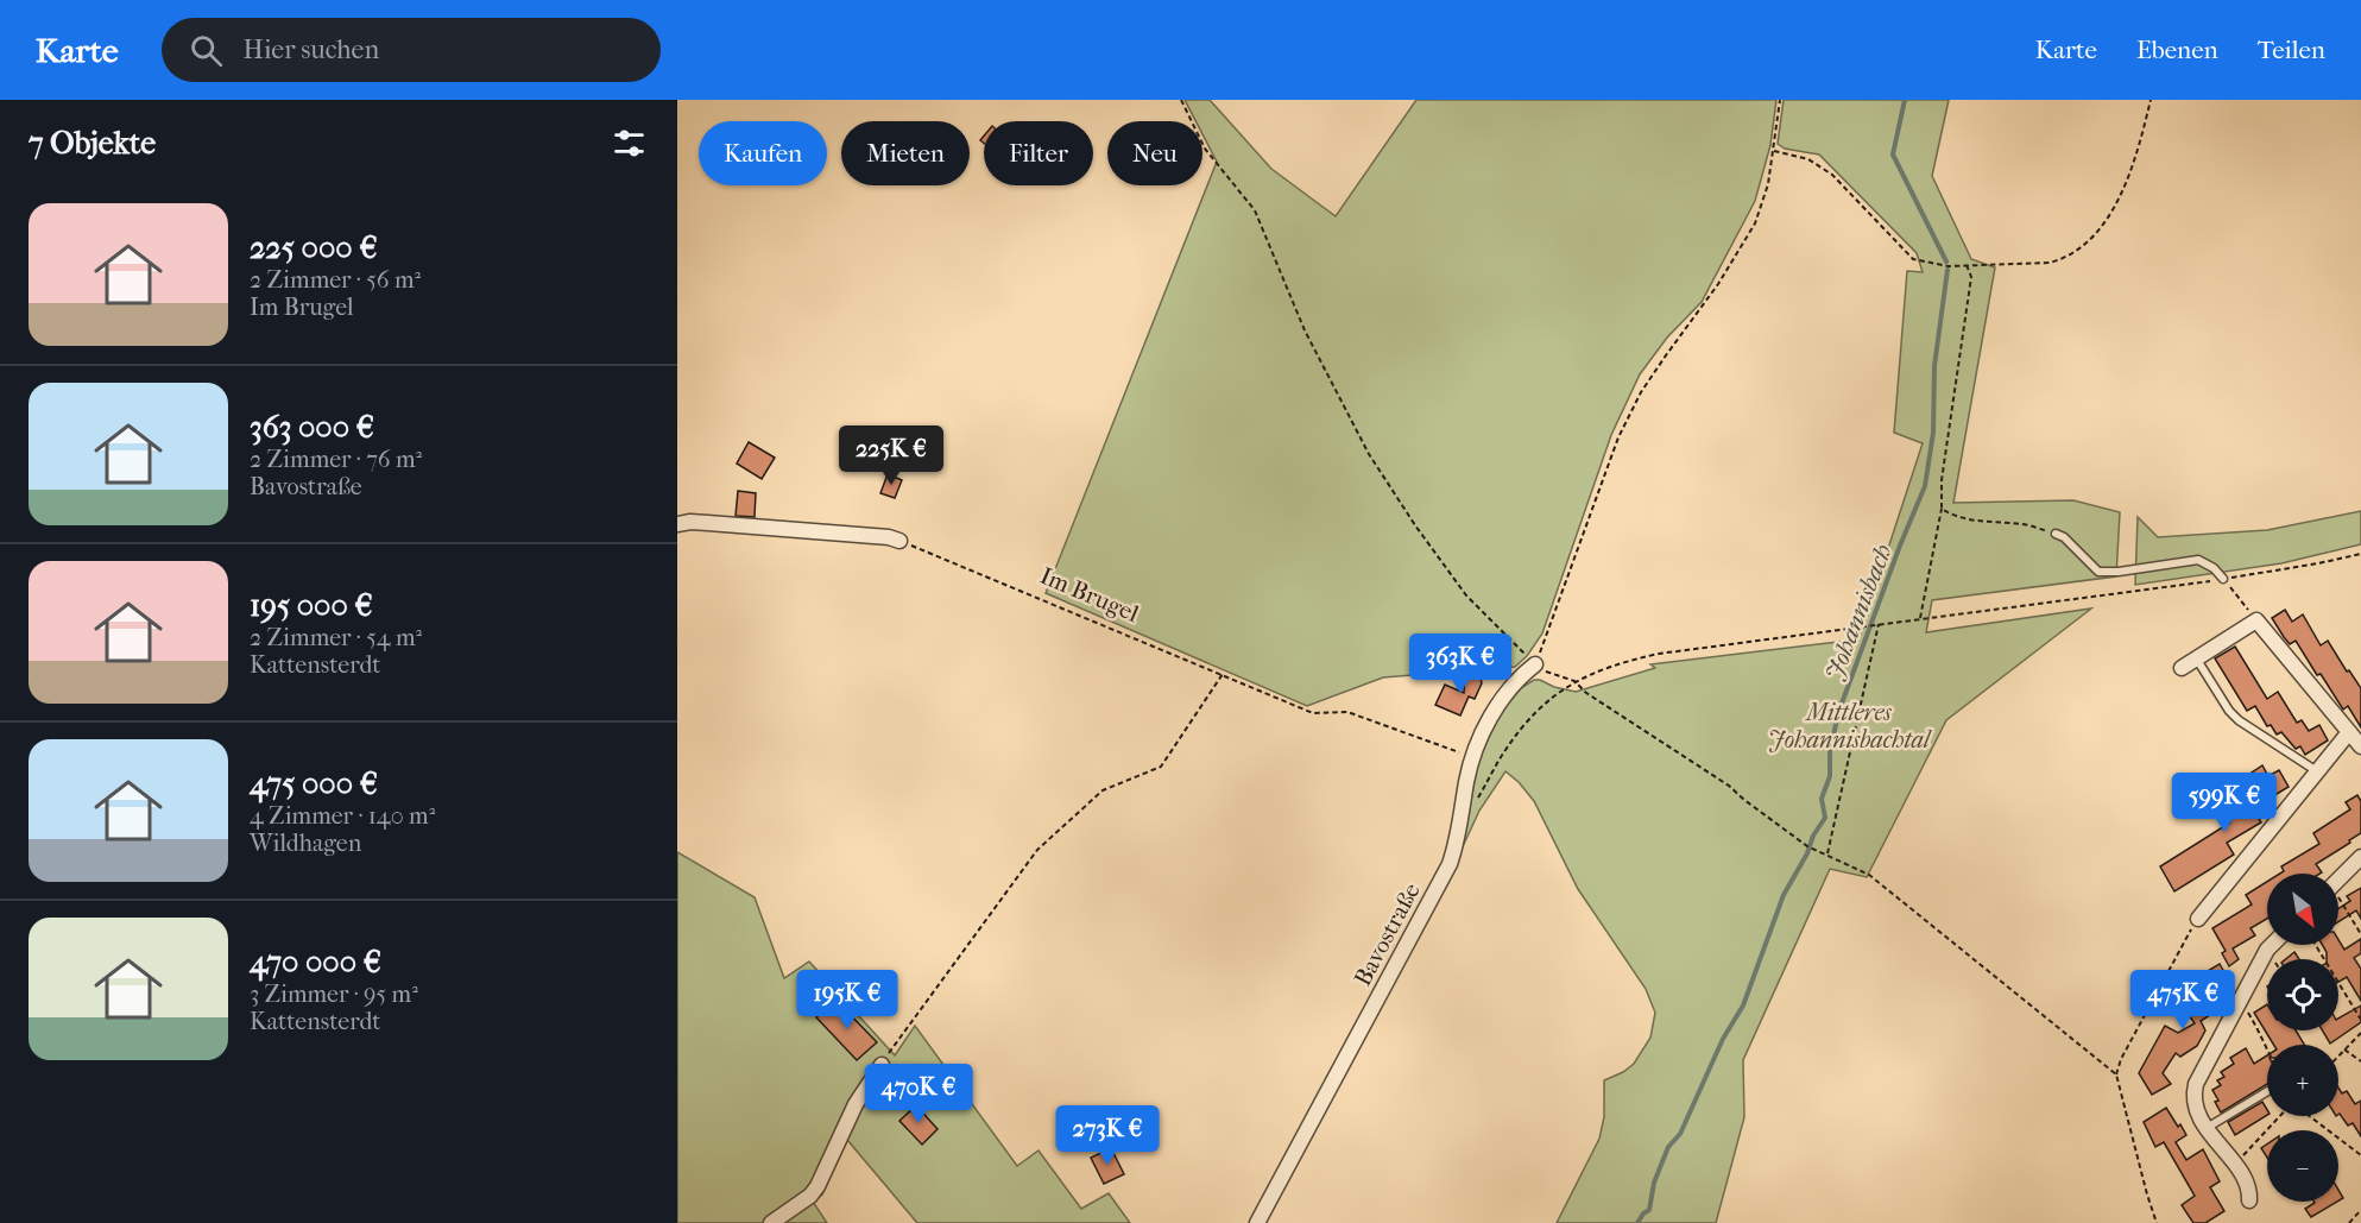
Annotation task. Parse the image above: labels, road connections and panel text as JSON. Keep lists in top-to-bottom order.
{
  "streets": {
    "street": ["Bavostraße"],
    "path": ["Im Brugel"]
  },
  "crossings": [
    ["Im Brugel", "Bavostraße"]
  ],
  "water": ["Johannisbach"],
  "parks": ["Mittleres Johannisbachtal"],
  "north": "bottom right",
  "page": {
    "header": "Karte",
    "search": "Hier suchen",
    "nav": ["Karte", "Ebenen", "Teilen"],
    "heading": "7 Objekte",
    "chip": [
      "Kaufen",
      "Mieten",
      "Filter",
      "Neu"
    ],
    "list": [
      {
        "name": "225 000 €",
        "note": "2 Zimmer · 56 m² · Im Brugel"
      },
      {
        "name": "363 000 €",
        "note": "2 Zimmer · 76 m² · Bavostraße"
      },
      {
        "name": "195 000 €",
        "note": "2 Zimmer · 54 m² · Kattensterdt"
      },
      {
        "name": "475 000 €",
        "note": "4 Zimmer · 140 m² · Wildhagen"
      },
      {
        "name": "470 000 €",
        "note": "3 Zimmer · 95 m² · Kattensterdt"
      }
    ],
    "price": [
      "225K €",
      "363K €",
      "599K €",
      "195K €",
      "475K €",
      "470K €",
      "273K €"
    ],
    "map_buttons": ["+", "−"]
  }
}
